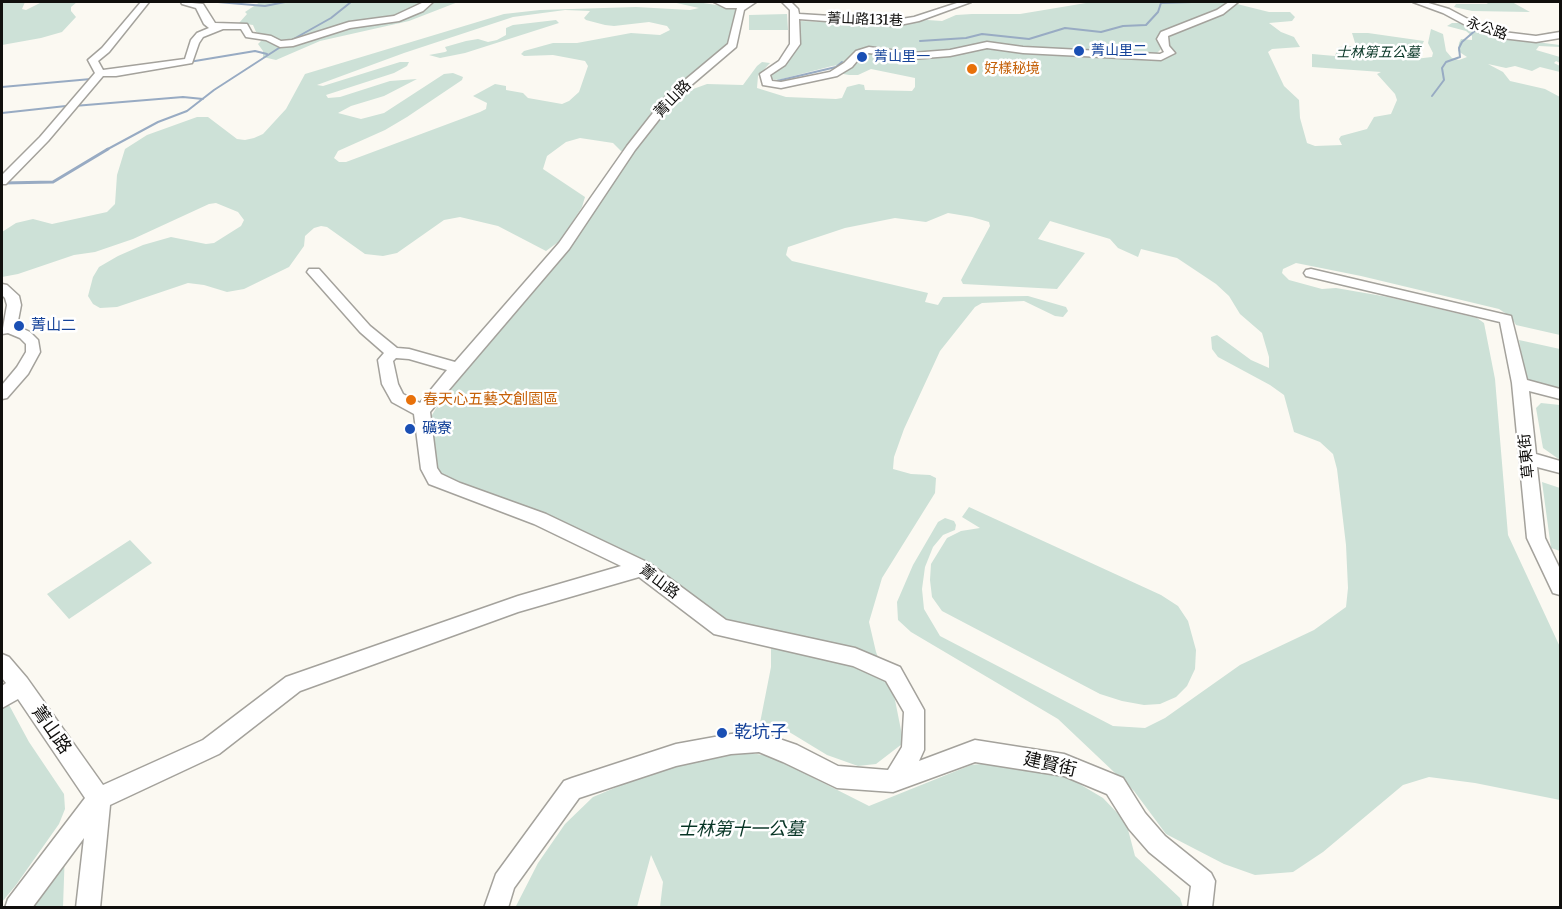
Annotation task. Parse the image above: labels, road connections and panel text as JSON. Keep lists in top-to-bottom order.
{
  "streets": {
    "street": [
      "菁山路131巷",
      "永公路",
      "菁山路",
      "草東街",
      "建賢街"
    ]
  },
  "crossings": [
    ["菁山路", "建賢街"]
  ],
  "parks": ["士林第五公墓", "士林第十一公墓"],
  "places": [
    "菁山里二",
    "菁山里一",
    "好樣秘境",
    "菁山二",
    "春天心五藝文創園區",
    "礦寮",
    "乾坑子"
  ]
}
